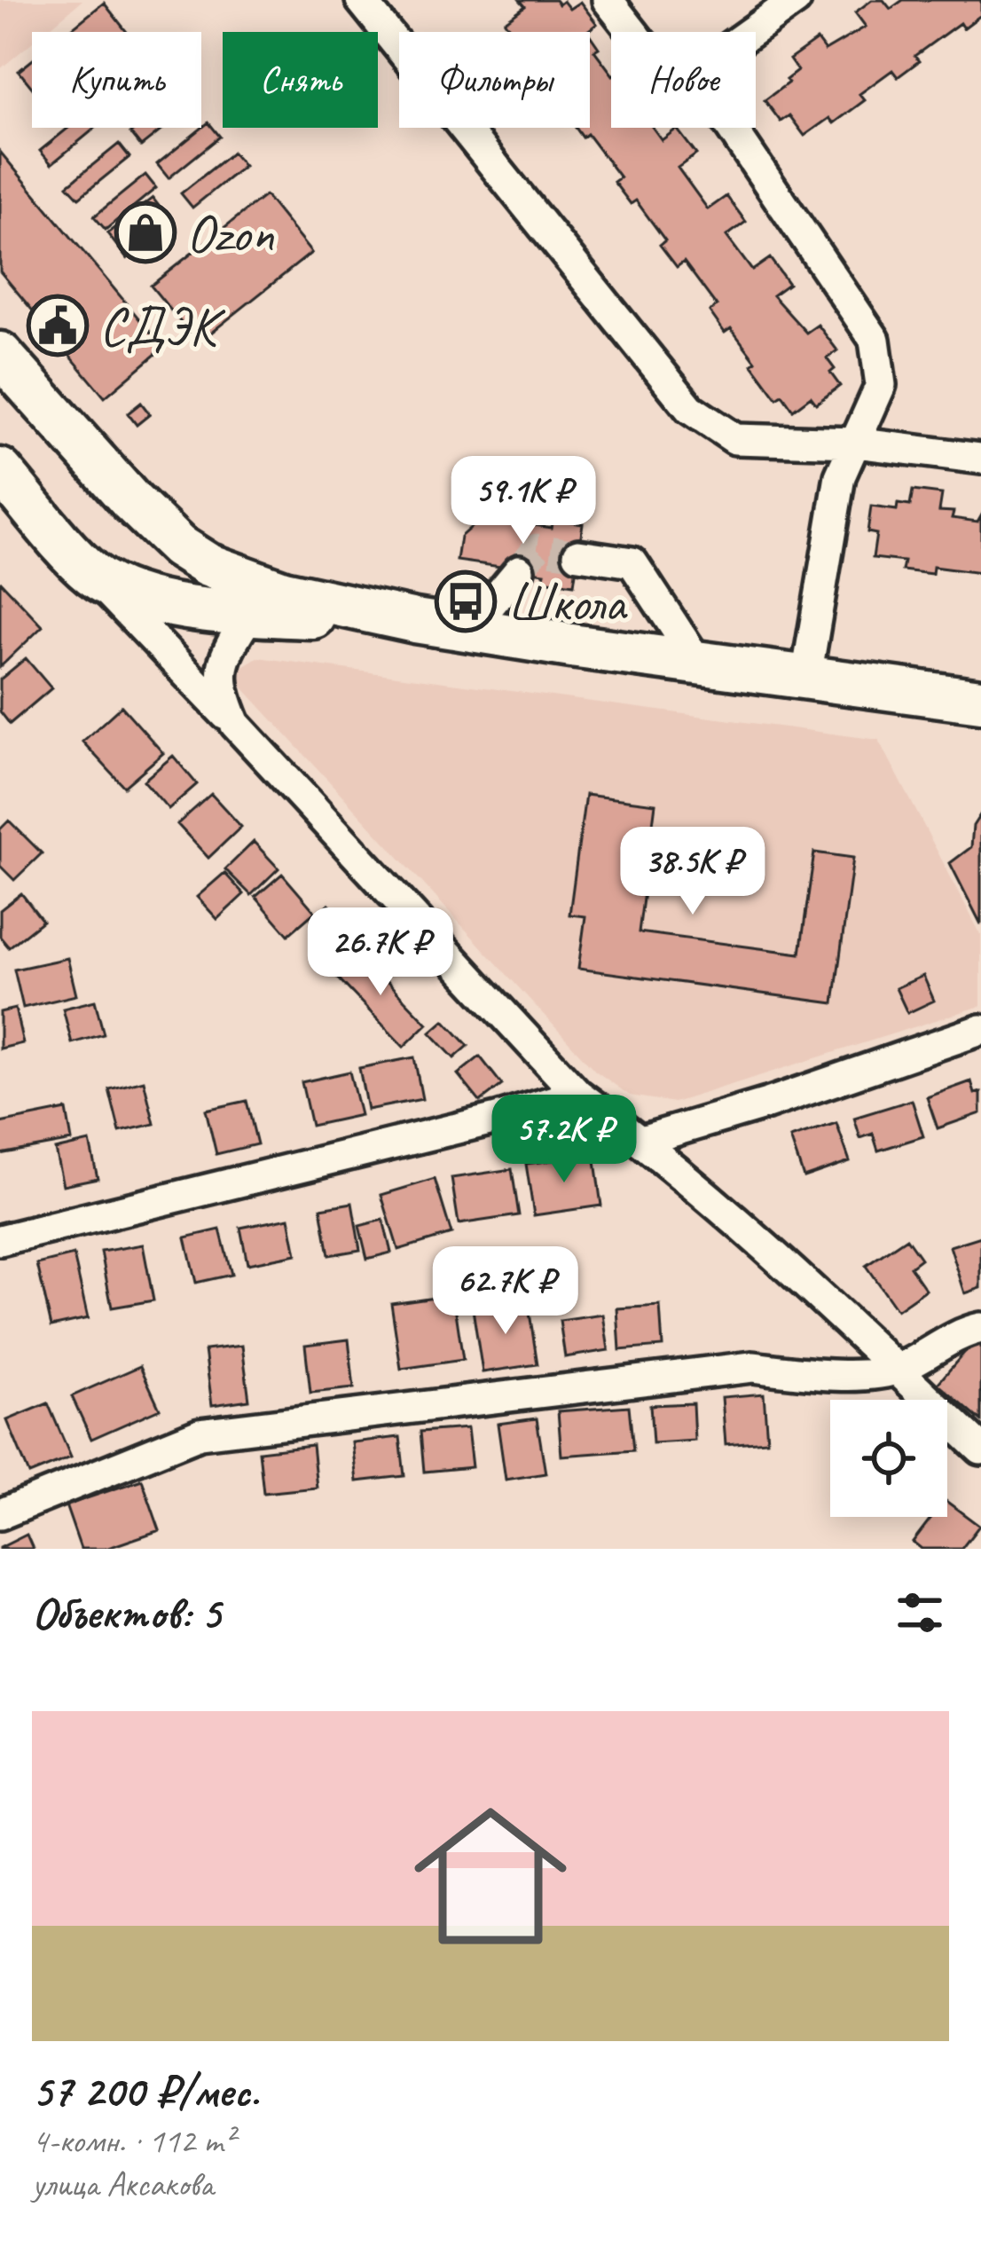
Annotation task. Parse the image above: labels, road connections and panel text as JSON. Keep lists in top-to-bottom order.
{
  "places": {
    "shop": ["Ozon"],
    "public building": ["СДЭК"],
    "bus stop": ["Школа"]
  },
  "page": {
    "chip": [
      "Купить",
      "Снять",
      "Фильтры",
      "Новое"
    ],
    "price": [
      "59.1K ₽",
      "38.5K ₽",
      "26.7K ₽",
      "57.2K ₽",
      "62.7K ₽"
    ],
    "heading": "Объектов: 5",
    "list": [
      {
        "name": "57 200 ₽/мес.",
        "note": "4-комн. · 112 m² · улица Аксакова"
      }
    ]
  }
}
